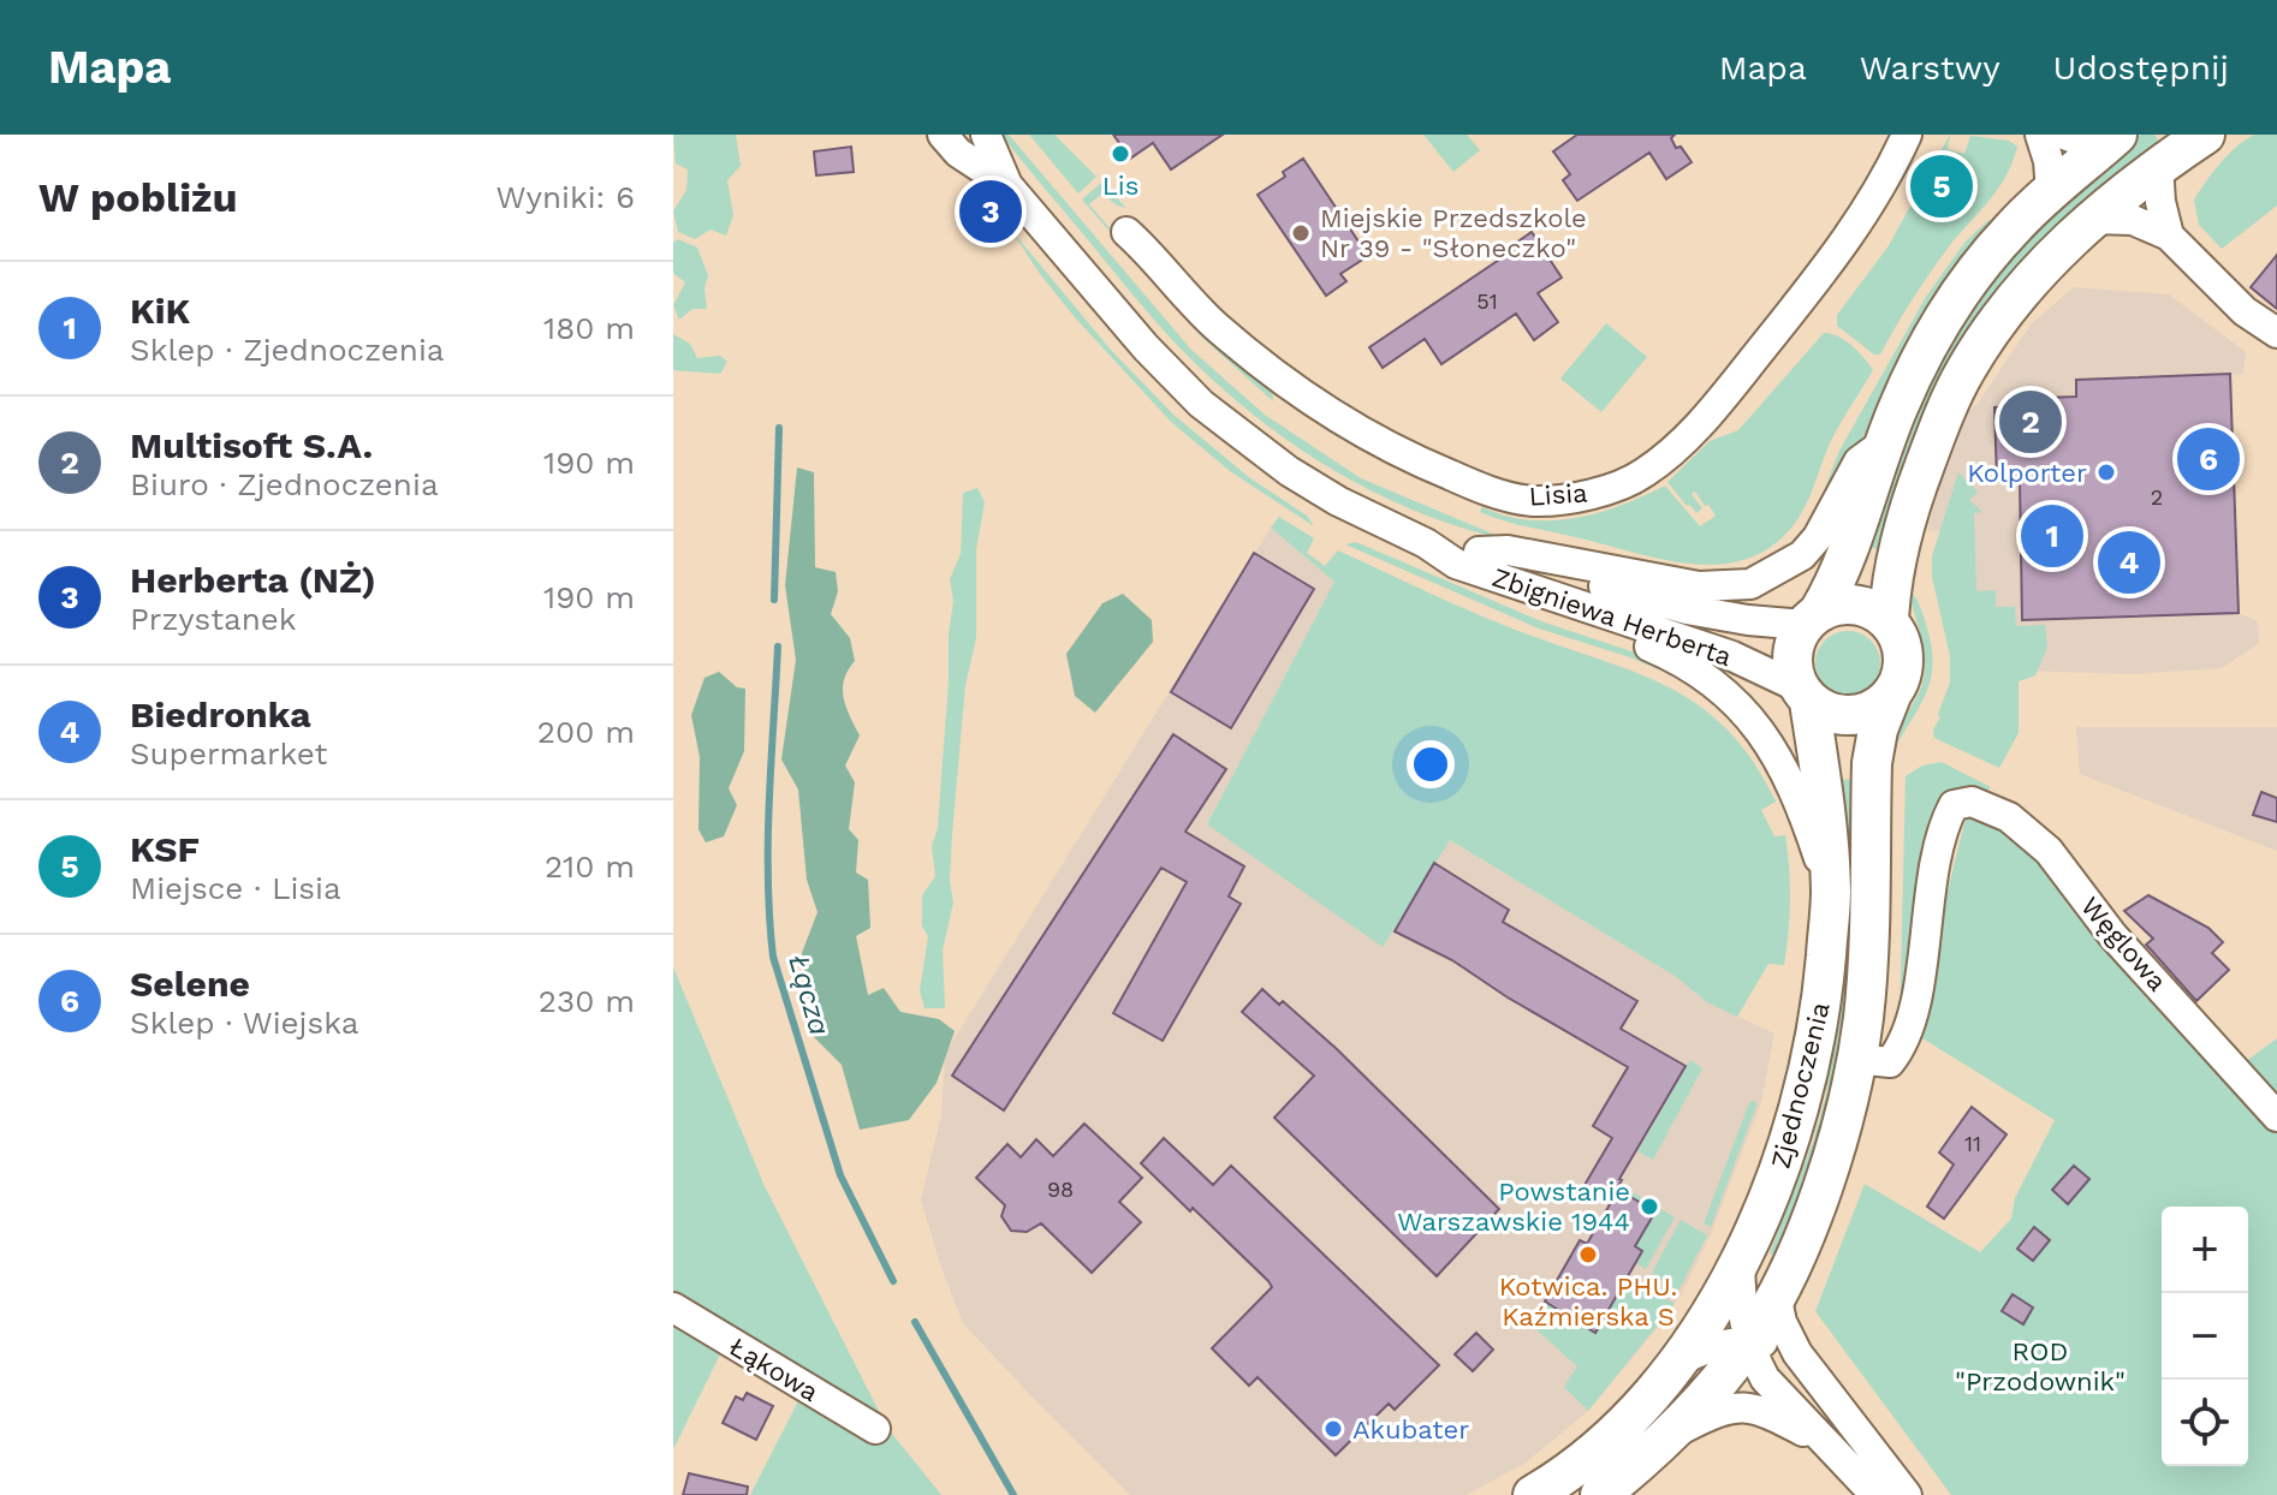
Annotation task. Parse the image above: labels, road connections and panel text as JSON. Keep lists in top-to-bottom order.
{
  "streets": {
    "main road": ["Zjednoczenia"],
    "street": [
      "Lisia",
      "Zbigniewa Herberta",
      "Węglowa",
      "Łąkowa"
    ]
  },
  "crossings": [
    ["Zbigniewa Herberta", "Zjednoczenia"],
    ["Węglowa", "Zjednoczenia"]
  ],
  "water": ["Łącza"],
  "parks": ["ROD \"Przodownik\""],
  "places": [
    "Lis",
    "Miejskie Przedszkole Nr 39 - \"Słoneczko\"",
    "Kolporter",
    "Powstanie Warszawskie 1944",
    "Kotwica. PHU. Kaźmierska S",
    "Akubater"
  ],
  "house_numbers": [
    "51",
    "2",
    "11",
    "98"
  ],
  "page": {
    "header": "Mapa",
    "nav": ["Mapa", "Warstwy", "Udostępnij"],
    "heading": ["W pobliżu", "Wyniki: 6"],
    "pins": [
      "5",
      "3",
      "2",
      "6",
      "1",
      "4"
    ],
    "list": [
      {
        "mark": "1",
        "name": "KiK",
        "note": "Sklep · Zjednoczenia",
        "value": "180 m"
      },
      {
        "mark": "2",
        "name": "Multisoft S.A.",
        "note": "Biuro · Zjednoczenia",
        "value": "190 m"
      },
      {
        "mark": "3",
        "name": "Herberta (NŻ)",
        "note": "Przystanek",
        "value": "190 m"
      },
      {
        "mark": "4",
        "name": "Biedronka",
        "note": "Supermarket",
        "value": "200 m"
      },
      {
        "mark": "5",
        "name": "KSF",
        "note": "Miejsce · Lisia",
        "value": "210 m"
      },
      {
        "mark": "6",
        "name": "Selene",
        "note": "Sklep · Wiejska",
        "value": "230 m"
      }
    ],
    "map_buttons": ["+", "−"]
  }
}
